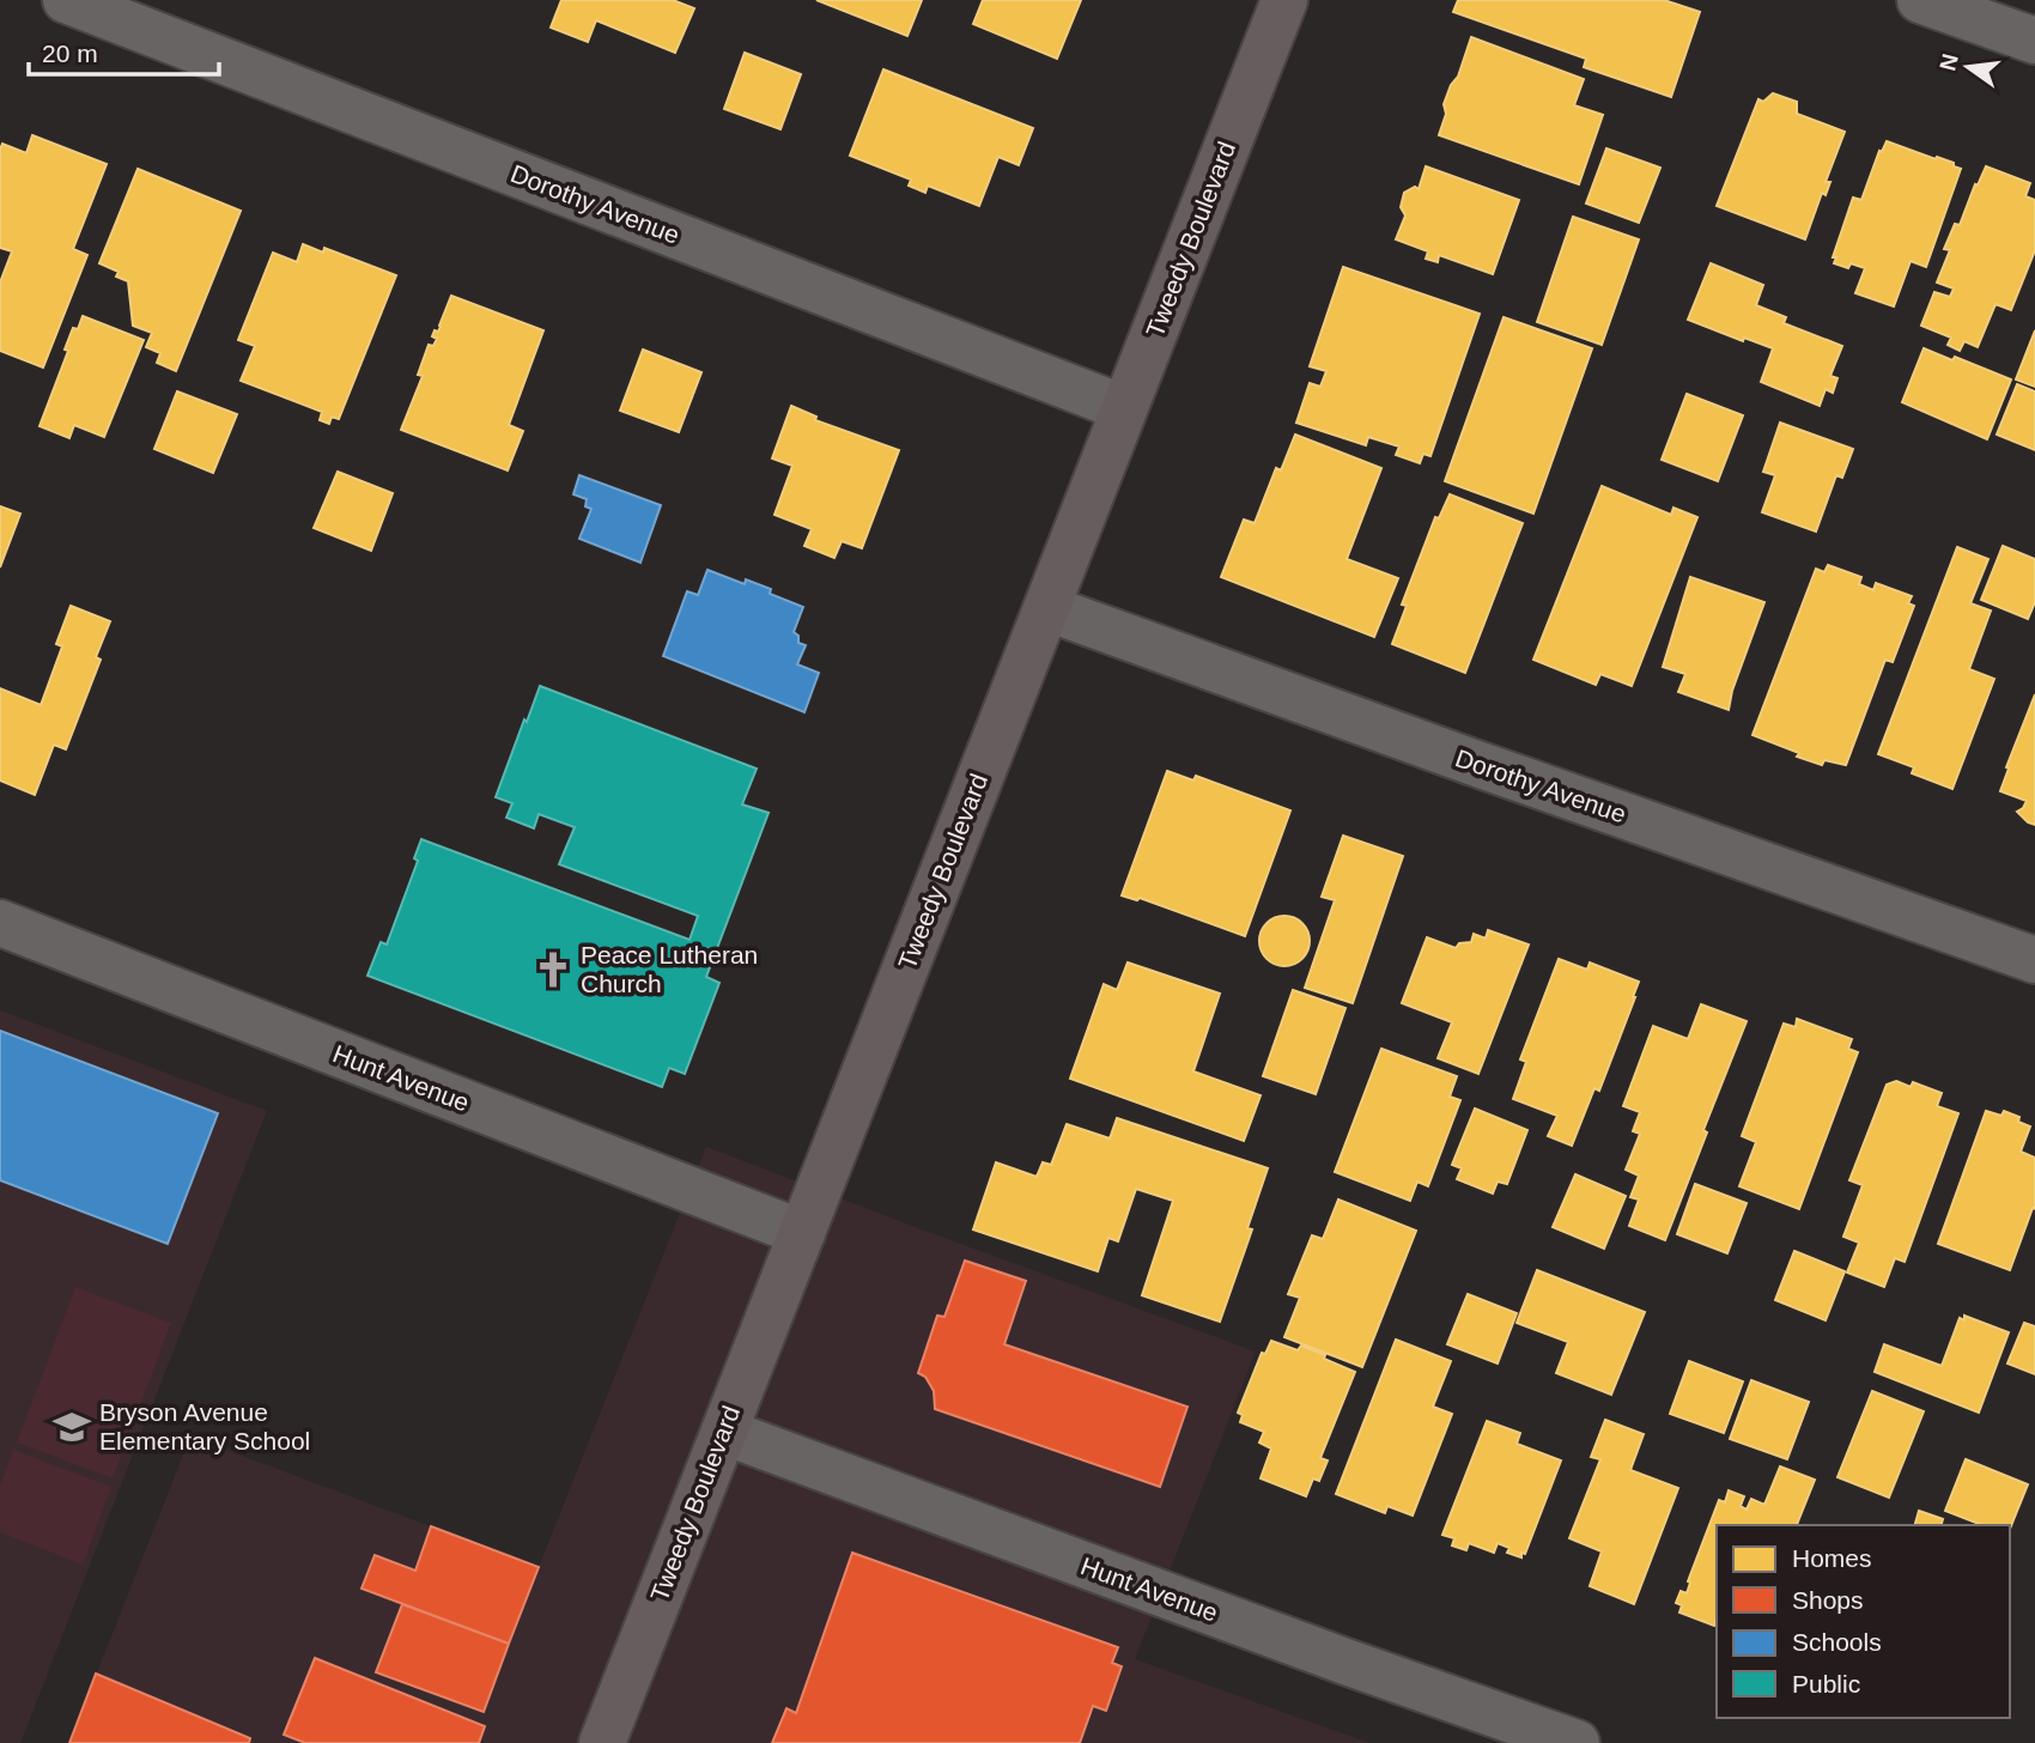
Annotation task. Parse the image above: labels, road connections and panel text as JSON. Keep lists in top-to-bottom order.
{
  "streets": {
    "main road": ["Tweedy Boulevard"],
    "street": ["Dorothy Avenue", "Hunt Avenue"]
  },
  "crossings": [
    ["Dorothy Avenue", "Tweedy Boulevard"],
    ["Tweedy Boulevard", "Hunt Avenue"]
  ],
  "places": {
    "church": ["Peace Lutheran Church"],
    "school or university": ["Bryson Avenue Elementary School"]
  },
  "legend": [
    "Homes",
    "Shops",
    "Schools",
    "Public"
  ],
  "scale_bar": "20 m",
  "north": "left"
}
